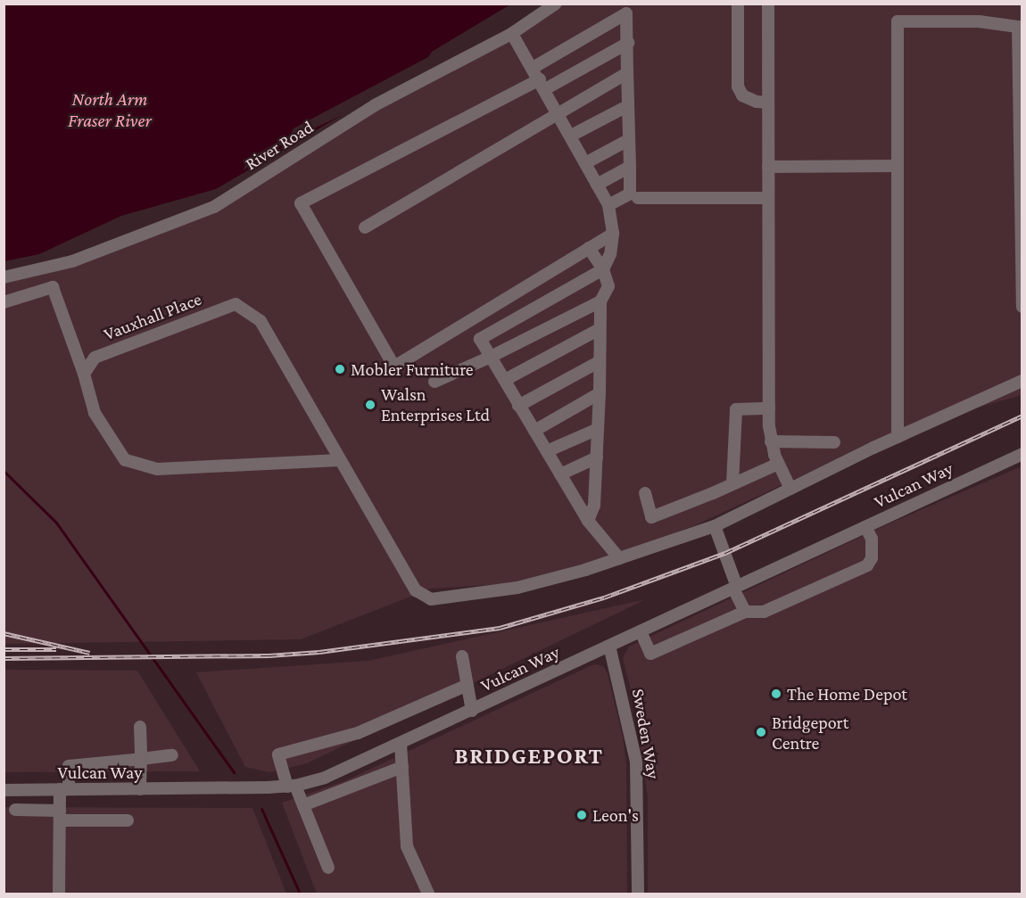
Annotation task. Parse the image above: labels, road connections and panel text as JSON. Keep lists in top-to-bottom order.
{
  "streets": {
    "street": [
      "River Road",
      "Vauxhall Place",
      "Vulcan Way",
      "Sweden Way"
    ]
  },
  "crossings": [
    ["Vulcan Way", "Sweden Way"]
  ],
  "districts": ["BRIDGEPORT"],
  "water": ["North Arm Fraser River"],
  "places": [
    "Mobler Furniture",
    "Walsn Enterprises Ltd",
    "The Home Depot",
    "Bridgeport Centre",
    "Leon's"
  ]
}
